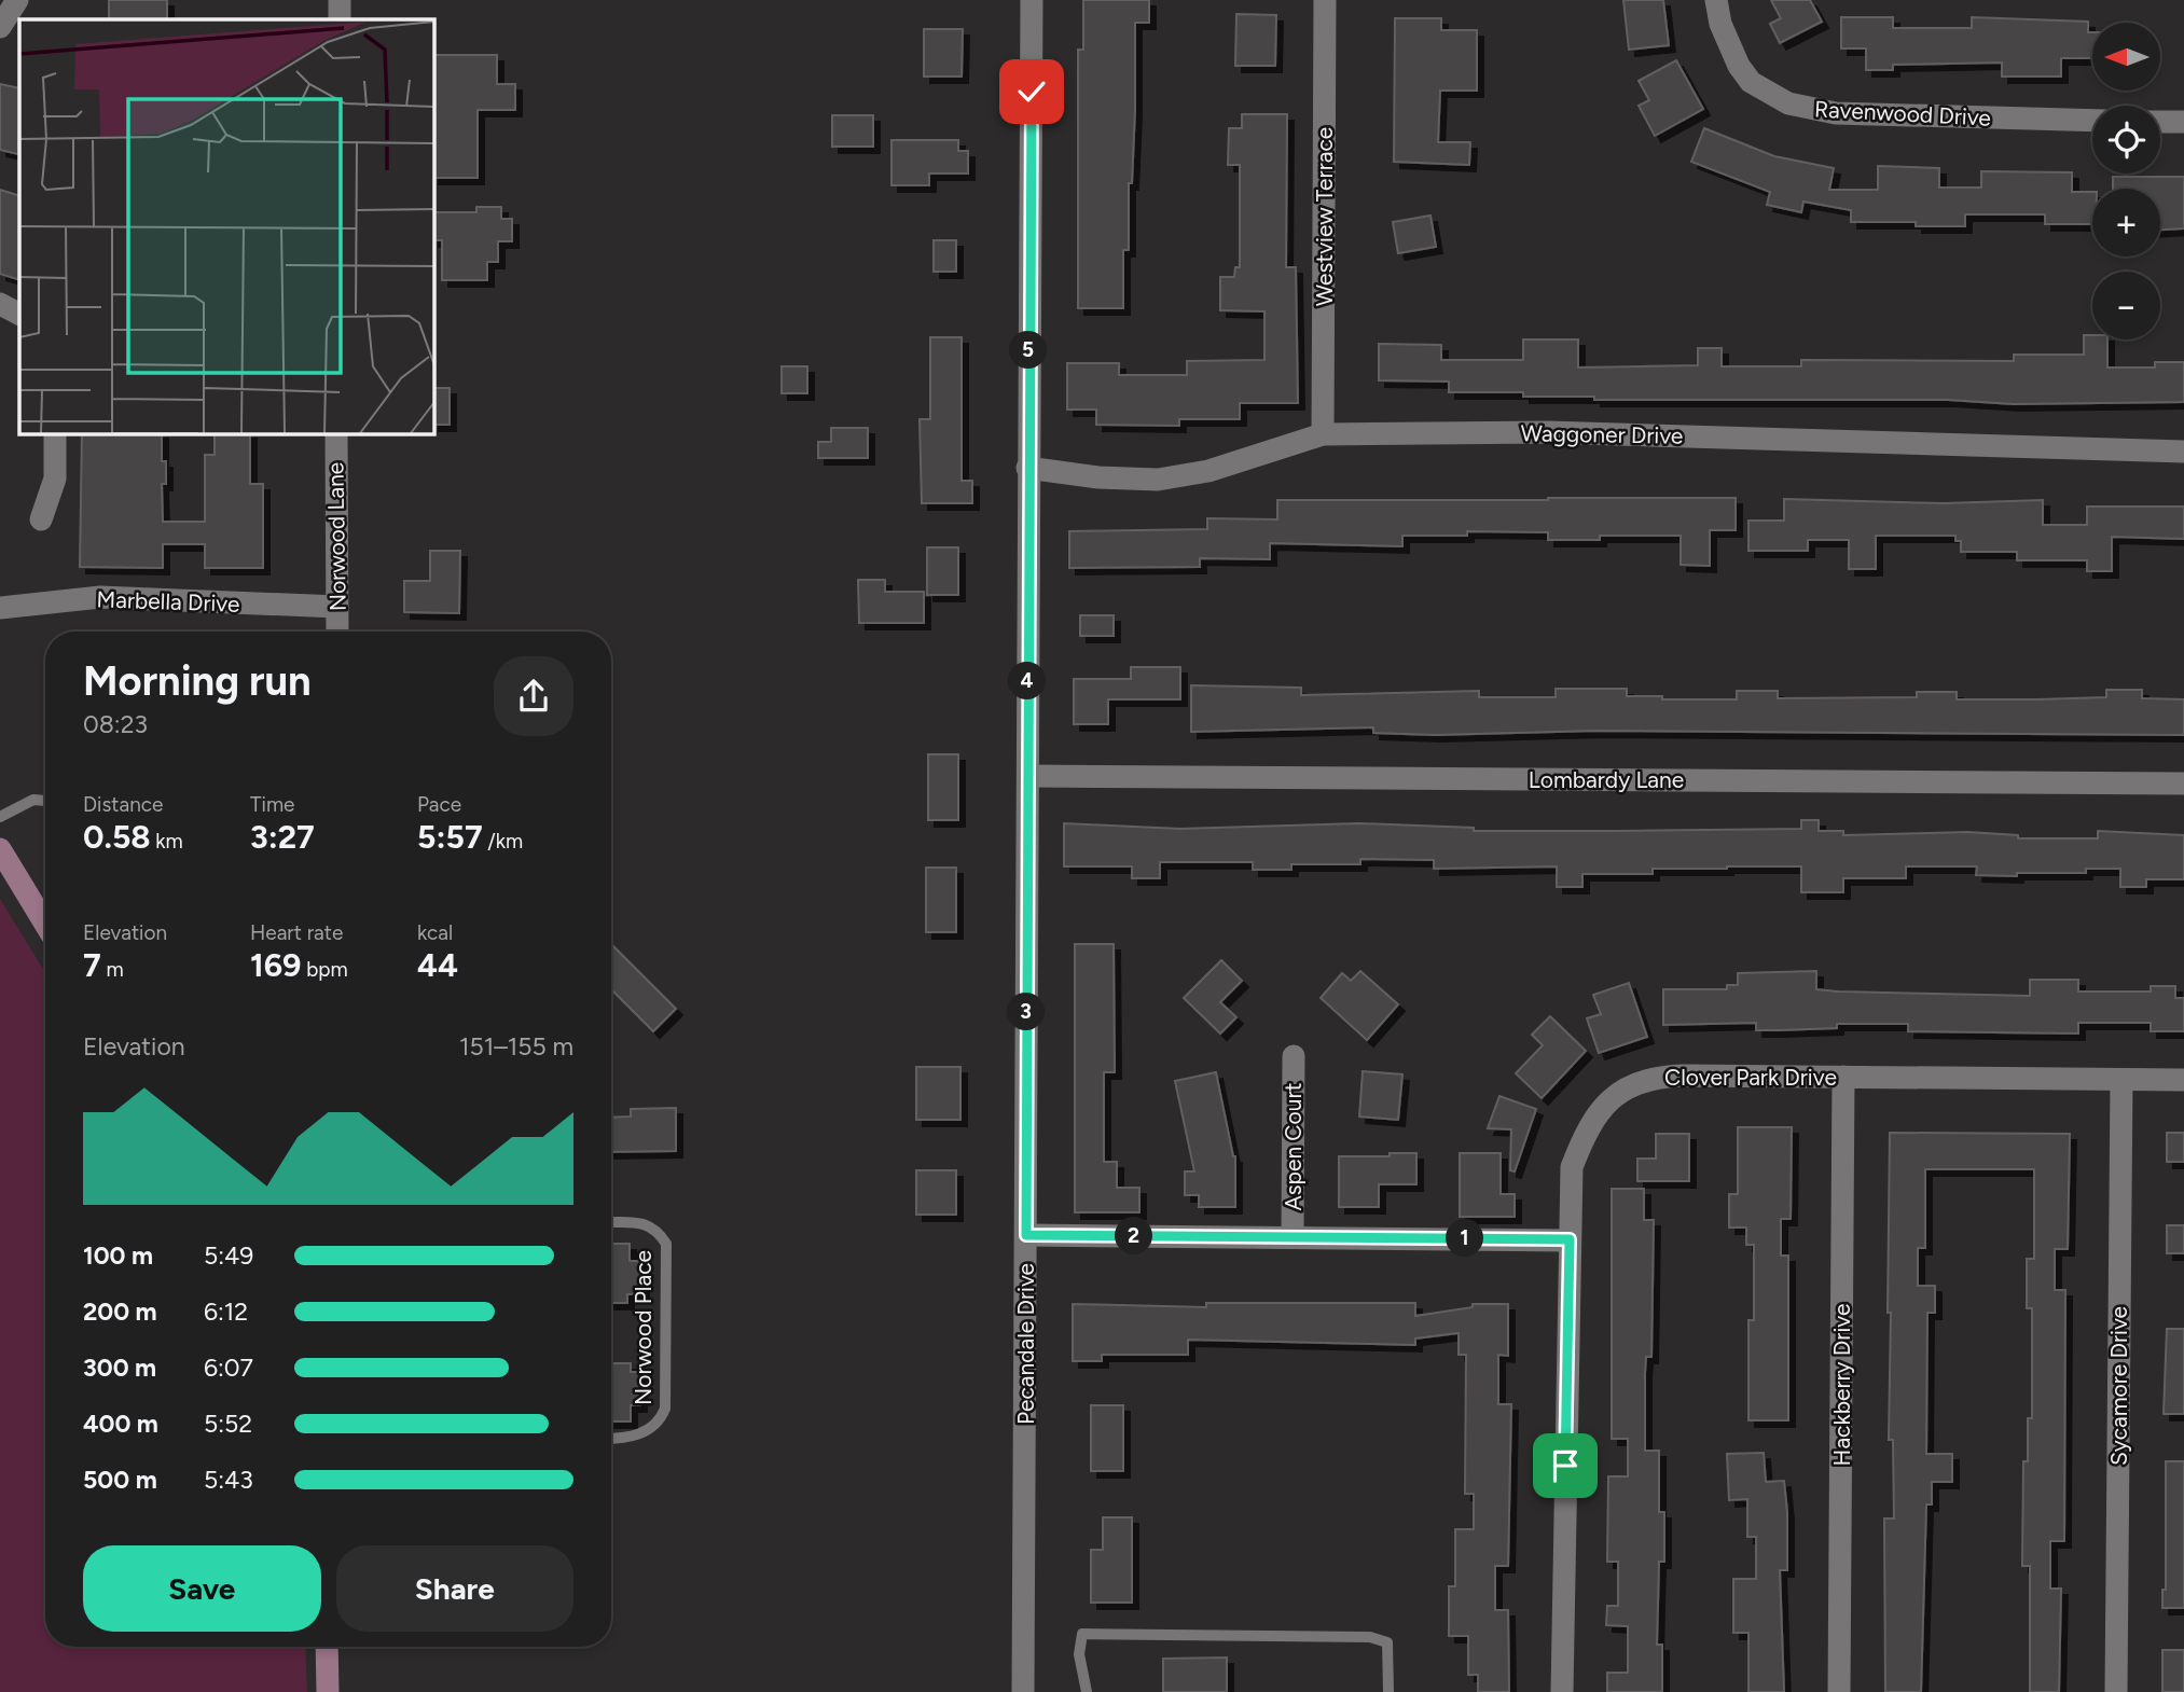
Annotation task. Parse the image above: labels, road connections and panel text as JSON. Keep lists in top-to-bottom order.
{
  "streets": {
    "street": [
      "Ravenwood Drive",
      "Westview Terrace",
      "Waggoner Drive",
      "Norwood Lane",
      "Marbella Drive",
      "Lombardy Lane",
      "Clover Park Drive",
      "Aspen Court",
      "Pecandale Drive",
      "Hackberry Drive",
      "Sycamore Drive"
    ],
    "lane": ["Norwood Place"]
  },
  "crossings": [
    ["Westview Terrace", "Waggoner Drive"],
    ["Waggoner Drive", "Pecandale Drive"],
    ["Norwood Lane", "Marbella Drive"],
    ["Lombardy Lane", "Pecandale Drive"],
    ["Clover Park Drive", "Hackberry Drive"],
    ["Clover Park Drive", "Sycamore Drive"]
  ],
  "north": "left",
  "page": {
    "map_buttons": ["+", "−"],
    "pins": [
      "5",
      "4",
      "3",
      "2",
      "1"
    ],
    "heading": ["Morning run", "08:23"],
    "stats": [
      ["Distance", "0.58 km"],
      ["Time", "3:27"],
      ["Pace", "5:57 /km"],
      ["Elevation", "7 m"],
      ["Heart rate", "169 bpm"],
      ["kcal", "44"]
    ],
    "chart": ["Elevation", "151–155 m"],
    "list": [
      {
        "name": "100 m",
        "note": "5:49"
      },
      {
        "name": "200 m",
        "note": "6:12"
      },
      {
        "name": "300 m",
        "note": "6:07"
      },
      {
        "name": "400 m",
        "note": "5:52"
      },
      {
        "name": "500 m",
        "note": "5:43"
      }
    ],
    "buttons": ["Save", "Share"]
  }
}
